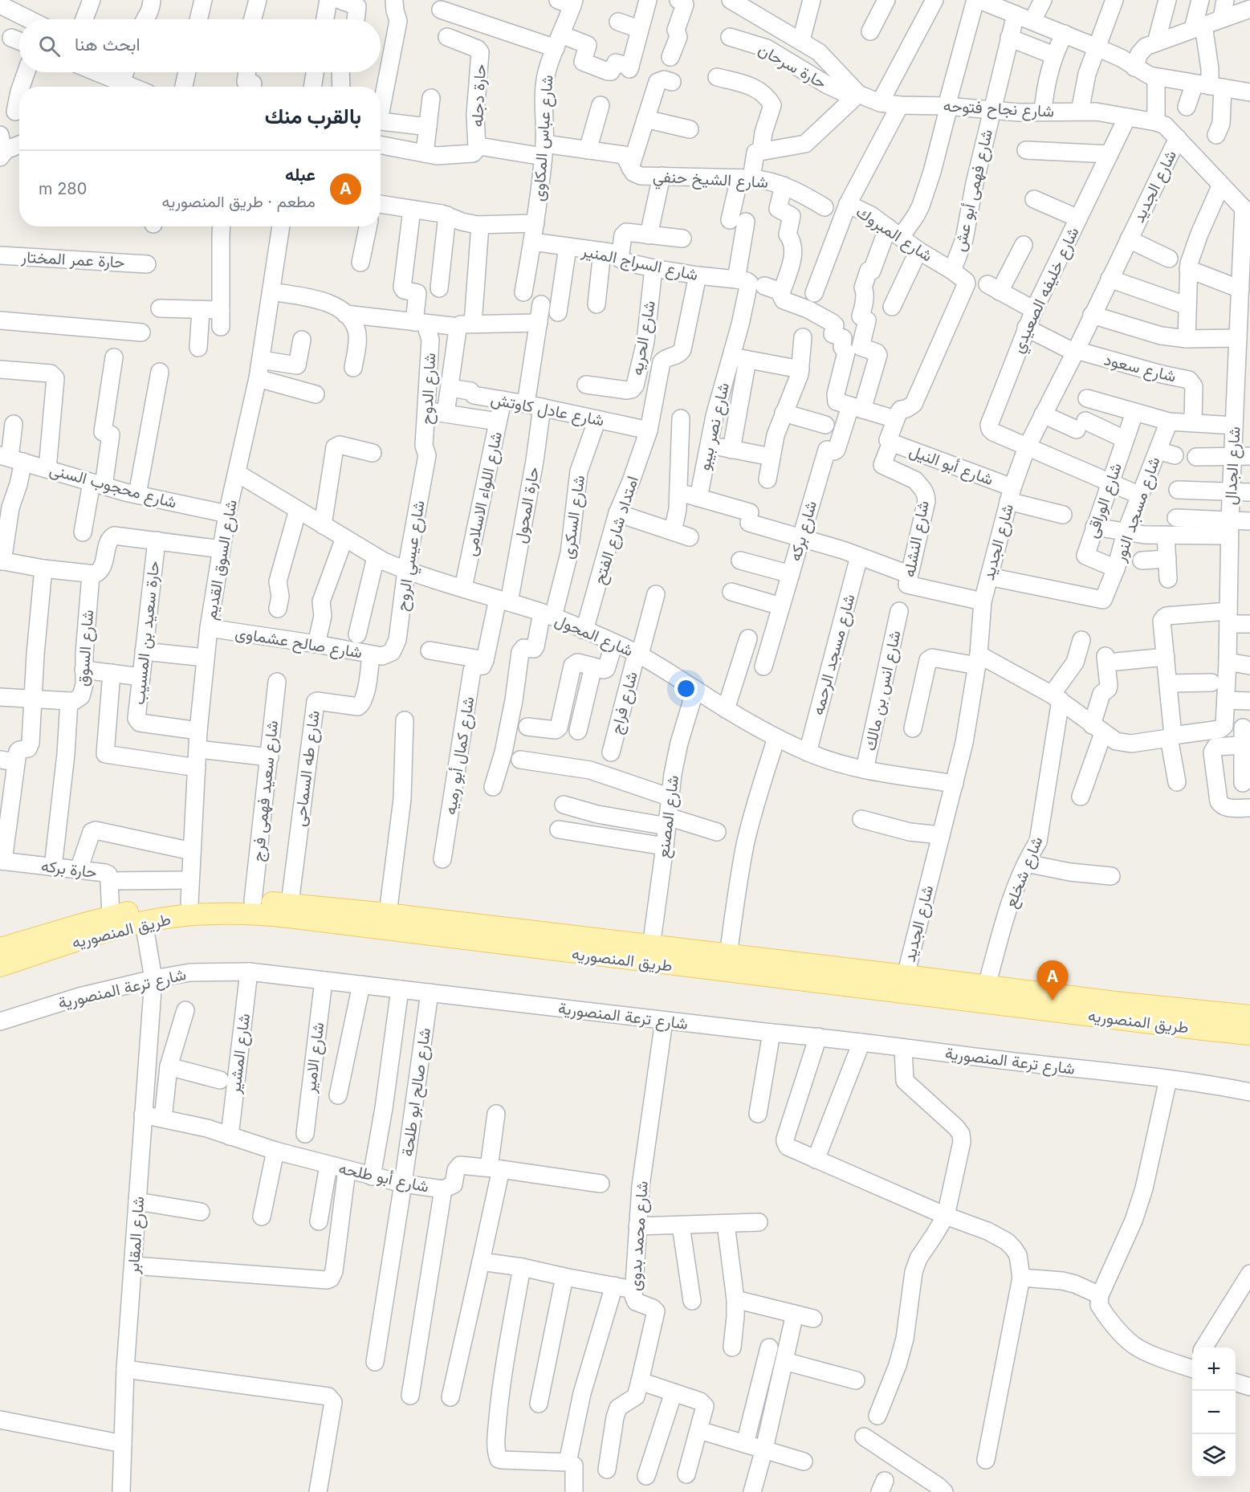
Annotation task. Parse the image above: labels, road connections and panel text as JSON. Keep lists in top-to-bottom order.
{
  "streets": {
    "main road": ["طريق المنصوريه"],
    "street": [
      "حارة سرحان",
      "حارة دجله",
      "شارع نجاح فتوحه",
      "شارع عباس المكاوى",
      "شارع الشيخ حنفي",
      "شارع الجديد",
      "شارع فهمى أبو عش",
      "شارع المبروك",
      "حارة عمر المختار",
      "شارع السراج المنير",
      "شارع خليفه الصعيدي",
      "شارع الحريه",
      "شارع سعود",
      "شارع الدوح",
      "شارع عادل كاوتش",
      "شارع نصر بيبو",
      "شارع أبو النيل",
      "شارع الجدال",
      "شارع محجوب السنى",
      "شارع اللواء الاسلامى",
      "شارع الوراقى",
      "حارة المحول",
      "شارع مسجد النور",
      "شارع السكرى",
      "امتداد شارع الفتح",
      "شارع بركه",
      "شارع النشله",
      "شارع عيسي الروح",
      "شارع السوق القديم",
      "حارة سعيد بن المسيب",
      "شارع المحول",
      "شارع صالح عشماوى",
      "شارع السوق",
      "شارع مسجد الرحمه",
      "شارع انس بن مالك",
      "شارع فراج",
      "شارع كمال أبو رميه",
      "شارع طه السماحى",
      "شارع سعيد فهمى فرج",
      "شارع المصنع",
      "حارة بركه",
      "شارع شخلع",
      "شارع ترعة المنصورية",
      "شارع المشير",
      "شارع الامير",
      "شارع صالح ابو طلحة",
      "شارع أبو طلحه",
      "شارع المقابر",
      "شارع محمد بدوى"
    ]
  },
  "crossings": [
    ["حارة سرحان", "شارع نجاح فتوحه"],
    ["حارة دجله", "شارع الشيخ حنفي"],
    ["شارع نجاح فتوحه", "شارع الجديد"],
    ["شارع نجاح فتوحه", "شارع فهمى أبو عش"],
    ["شارع نجاح فتوحه", "شارع خليفه الصعيدي"],
    ["شارع نجاح فتوحه", "شارع الجدال"],
    ["شارع عباس المكاوى", "شارع الشيخ حنفي"],
    ["شارع عباس المكاوى", "شارع السراج المنير"],
    ["شارع الشيخ حنفي", "شارع نصر بيبو"],
    ["شارع الجديد", "شارع خليفه الصعيدي"],
    ["شارع الجديد", "شارع سعود"],
    ["شارع الجديد", "شارع أبو النيل"],
    ["شارع الجديد", "شارع مسجد النور"],
    ["شارع الجديد", "شارع النشله"],
    ["شارع الجديد", "شارع المحول"],
    ["شارع الجديد", "طريق المنصوريه"],
    ["شارع فهمى أبو عش", "شارع المبروك"],
    ["شارع السراج المنير", "شارع الحريه"],
    ["شارع السراج المنير", "شارع نصر بيبو"],
    ["شارع السراج المنير", "امتداد شارع الفتح"],
    ["شارع خليفه الصعيدي", "شارع الوراقى"],
    ["شارع خليفه الصعيدي", "شارع مسجد النور"],
    ["شارع الدوح", "شارع عيسي الروح"],
    ["شارع عادل كاوتش", "شارع اللواء الاسلامى"],
    ["شارع عادل كاوتش", "حارة المحول"],
    ["شارع عادل كاوتش", "شارع السكرى"],
    ["شارع عادل كاوتش", "امتداد شارع الفتح"],
    ["شارع أبو النيل", "شارع النشله"],
    ["شارع محجوب السنى", "شارع السوق القديم"],
    ["شارع اللواء الاسلامى", "شارع المحول"],
    ["شارع الوراقى", "شارع مسجد النور"],
    ["حارة المحول", "شارع المحول"],
    ["حارة المحول", "شارع كمال أبو رميه"],
    ["شارع السكرى", "شارع المحول"],
    ["امتداد شارع الفتح", "شارع المحول"],
    ["شارع عيسي الروح", "شارع المحول"],
    ["شارع عيسي الروح", "شارع صالح عشماوى"],
    ["شارع السوق القديم", "حارة سعيد بن المسيب"],
    ["شارع السوق القديم", "شارع المحول"],
    ["شارع السوق القديم", "شارع صالح عشماوى"],
    ["شارع السوق القديم", "حارة بركه"],
    ["شارع السوق القديم", "طريق المنصوريه"],
    ["شارع المحول", "شارع مسجد الرحمه"],
    ["شارع المحول", "شارع انس بن مالك"],
    ["شارع المحول", "شارع فراج"],
    ["شارع المحول", "شارع كمال أبو رميه"],
    ["شارع المحول", "شارع المصنع"],
    ["شارع صالح عشماوى", "شارع طه السماحى"],
    ["شارع طه السماحى", "طريق المنصوريه"],
    ["شارع سعيد فهمى فرج", "طريق المنصوريه"],
    ["شارع المصنع", "طريق المنصوريه"],
    ["شارع شخلع", "طريق المنصوريه"],
    ["طريق المنصوريه", "شارع المقابر"],
    ["شارع ترعة المنصورية", "شارع المشير"],
    ["شارع ترعة المنصورية", "شارع الامير"],
    ["شارع ترعة المنصورية", "شارع صالح ابو طلحة"],
    ["شارع ترعة المنصورية", "شارع المقابر"],
    ["شارع ترعة المنصورية", "شارع محمد بدوى"],
    ["شارع المشير", "شارع أبو طلحه"],
    ["شارع صالح ابو طلحة", "شارع أبو طلحه"],
    ["شارع أبو طلحه", "شارع المقابر"]
  ],
  "page": {
    "search": "ابحث هنا",
    "heading": "بالقرب منك",
    "list": [
      {
        "mark": "A",
        "name": "عبله",
        "note": "مطعم · طريق المنصوريه",
        "value": "280 m"
      }
    ],
    "pins": "A",
    "map_buttons": ["+", "−"]
  }
}
